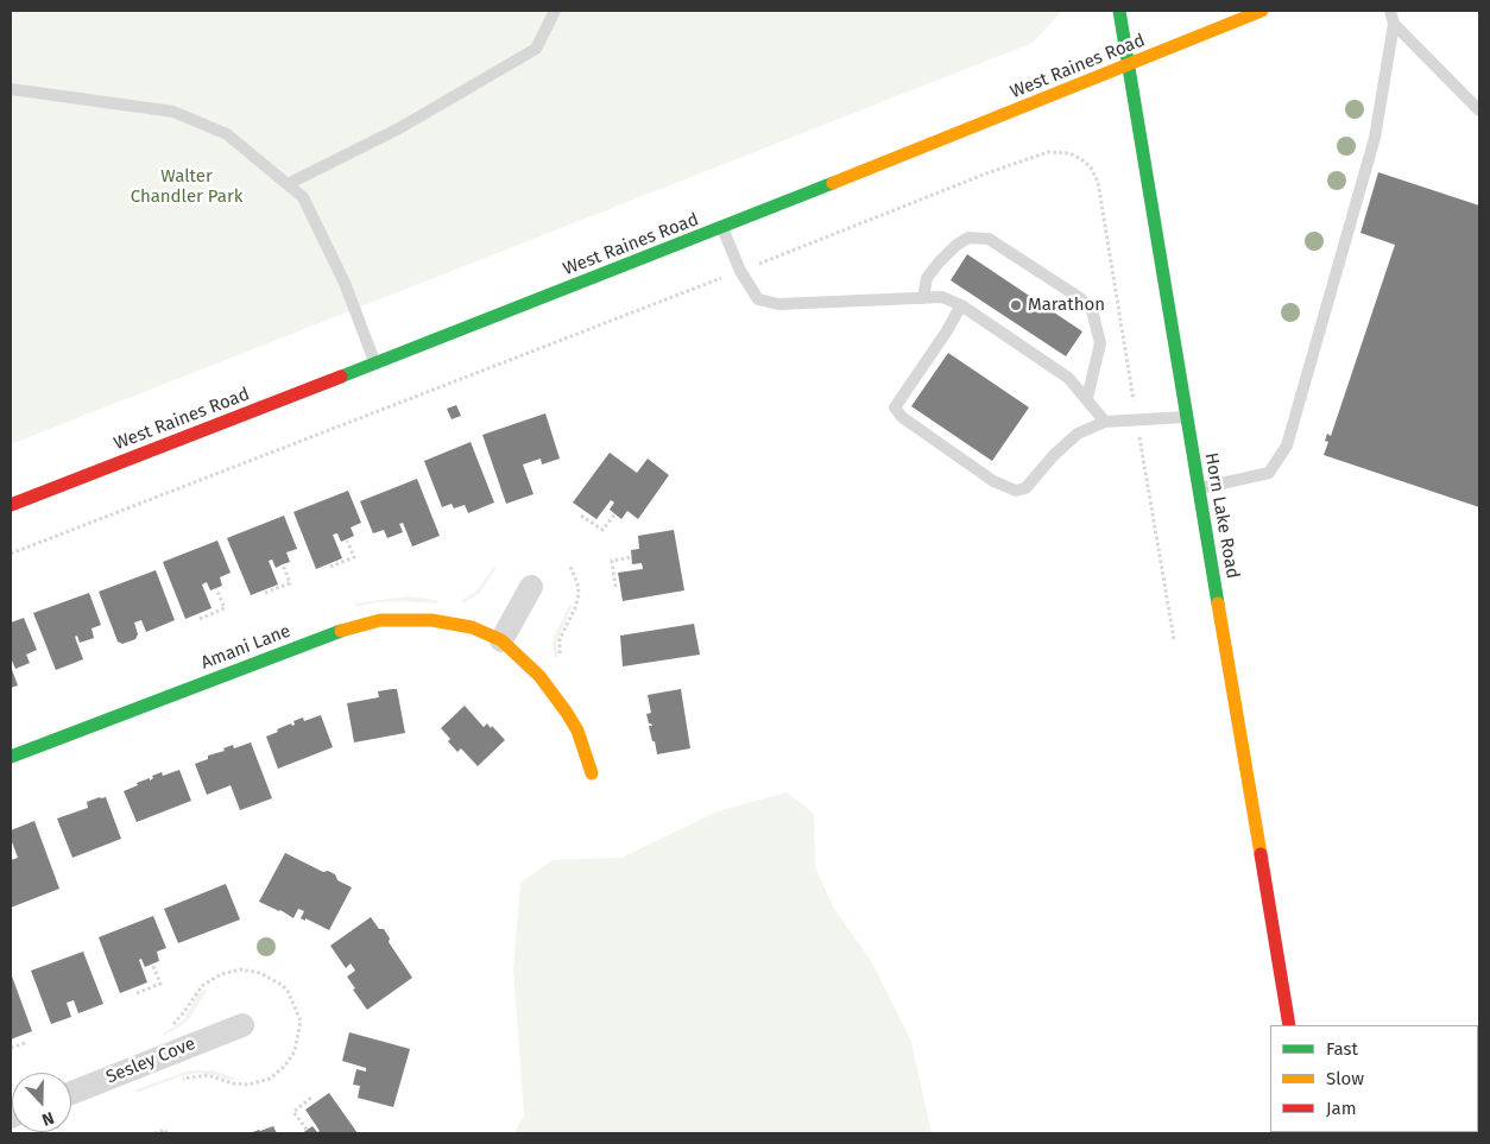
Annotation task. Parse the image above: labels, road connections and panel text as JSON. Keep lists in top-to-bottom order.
{
  "streets": {
    "main road": ["West Raines Road", "Horn Lake Road", "Amani Lane"],
    "street": ["Sesley Cove"]
  },
  "crossings": [
    ["West Raines Road", "Horn Lake Road"]
  ],
  "parks": ["Walter Chandler Park"],
  "places": ["Marathon"],
  "legend": ["Fast", "Slow", "Jam"],
  "north": "bottom"
}
